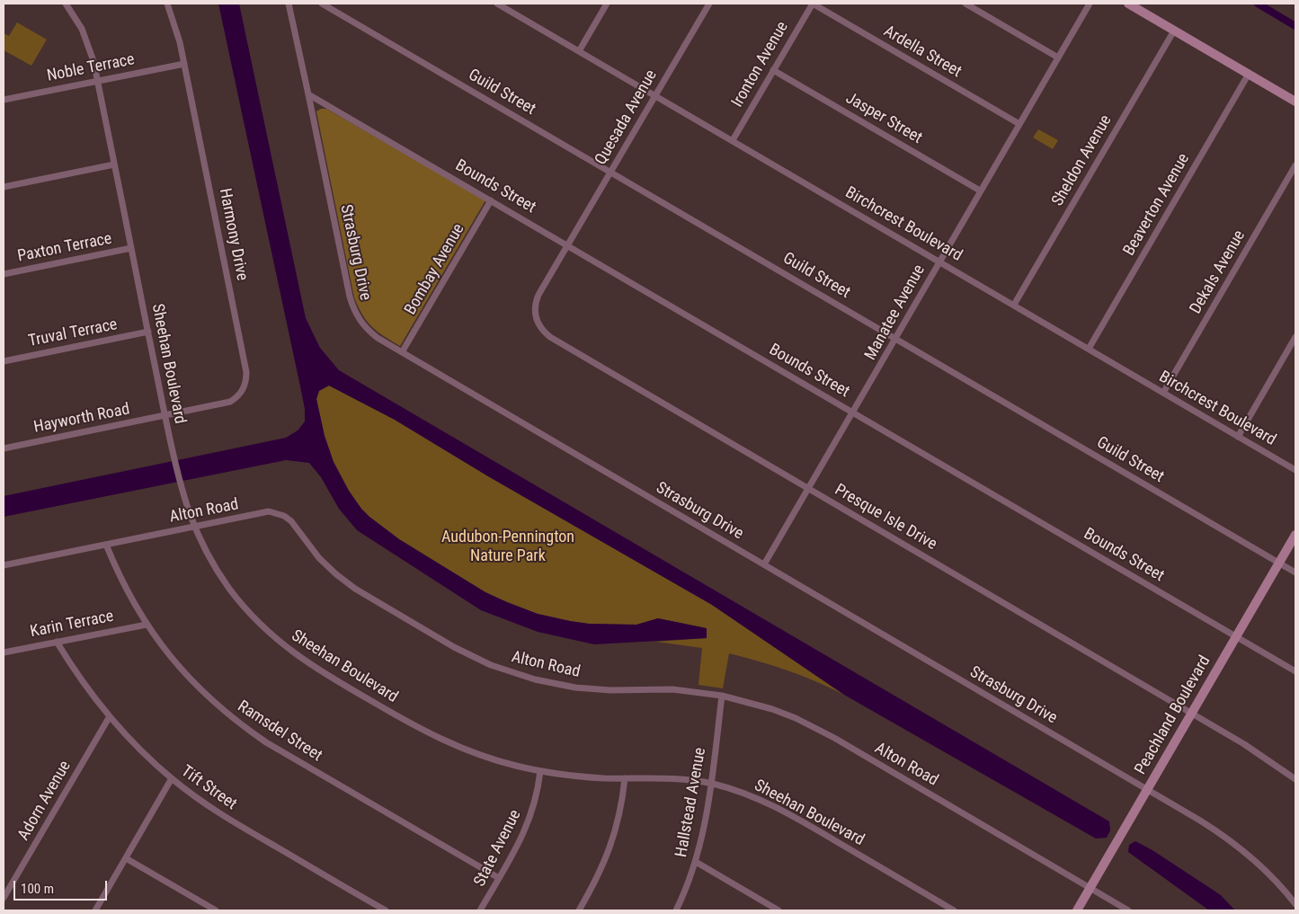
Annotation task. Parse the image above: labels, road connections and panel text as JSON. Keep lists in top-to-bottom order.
{
  "streets": {
    "street": [
      "Ardella Street",
      "Ironton Avenue",
      "Noble Terrace",
      "Guild Street",
      "Quesada Avenue",
      "Jasper Street",
      "Sheldon Avenue",
      "Bounds Street",
      "Beaverton Avenue",
      "Birchcrest Boulevard",
      "Harmony Drive",
      "Paxton Terrace",
      "Strasburg Drive",
      "Bombay Avenue",
      "Dekals Avenue",
      "Manatee Avenue",
      "Truval Terrace",
      "Sheehan Boulevard",
      "Hayworth Road",
      "Alton Road",
      "Presque Isle Drive",
      "Karin Terrace",
      "Peachland Boulevard",
      "Ramsdel Street",
      "Tift Street",
      "Adorn Avenue",
      "Hallstead Avenue",
      "State Avenue"
    ]
  },
  "crossings": [
    ["Ardella Street", "Ironton Avenue"],
    ["Ardella Street", "Manatee Avenue"],
    ["Ironton Avenue", "Jasper Street"],
    ["Ironton Avenue", "Birchcrest Boulevard"],
    ["Noble Terrace", "Harmony Drive"],
    ["Noble Terrace", "Sheehan Boulevard"],
    ["Guild Street", "Quesada Avenue"],
    ["Guild Street", "Manatee Avenue"],
    ["Guild Street", "Peachland Boulevard"],
    ["Quesada Avenue", "Bounds Street"],
    ["Quesada Avenue", "Birchcrest Boulevard"],
    ["Quesada Avenue", "Presque Isle Drive"],
    ["Jasper Street", "Manatee Avenue"],
    ["Sheldon Avenue", "Birchcrest Boulevard"],
    ["Bounds Street", "Strasburg Drive"],
    ["Bounds Street", "Bombay Avenue"],
    ["Bounds Street", "Manatee Avenue"],
    ["Bounds Street", "Presque Isle Drive"],
    ["Bounds Street", "Peachland Boulevard"],
    ["Beaverton Avenue", "Birchcrest Boulevard"],
    ["Birchcrest Boulevard", "Dekals Avenue"],
    ["Birchcrest Boulevard", "Manatee Avenue"],
    ["Harmony Drive", "Sheehan Boulevard"],
    ["Harmony Drive", "Hayworth Road"],
    ["Paxton Terrace", "Sheehan Boulevard"],
    ["Strasburg Drive", "Bombay Avenue"],
    ["Strasburg Drive", "Manatee Avenue"],
    ["Strasburg Drive", "Peachland Boulevard"],
    ["Manatee Avenue", "Presque Isle Drive"],
    ["Truval Terrace", "Sheehan Boulevard"],
    ["Sheehan Boulevard", "Hayworth Road"],
    ["Sheehan Boulevard", "Alton Road"],
    ["Sheehan Boulevard", "Hallstead Avenue"],
    ["Sheehan Boulevard", "State Avenue"],
    ["Alton Road", "Peachland Boulevard"],
    ["Alton Road", "Ramsdel Street"],
    ["Alton Road", "Hallstead Avenue"],
    ["Presque Isle Drive", "Peachland Boulevard"],
    ["Karin Terrace", "Ramsdel Street"],
    ["Karin Terrace", "Tift Street"],
    ["Ramsdel Street", "State Avenue"],
    ["Tift Street", "Adorn Avenue"]
  ],
  "parks": ["Audubon-Pennington Nature Park"],
  "scale_bar": "100 m"
}
